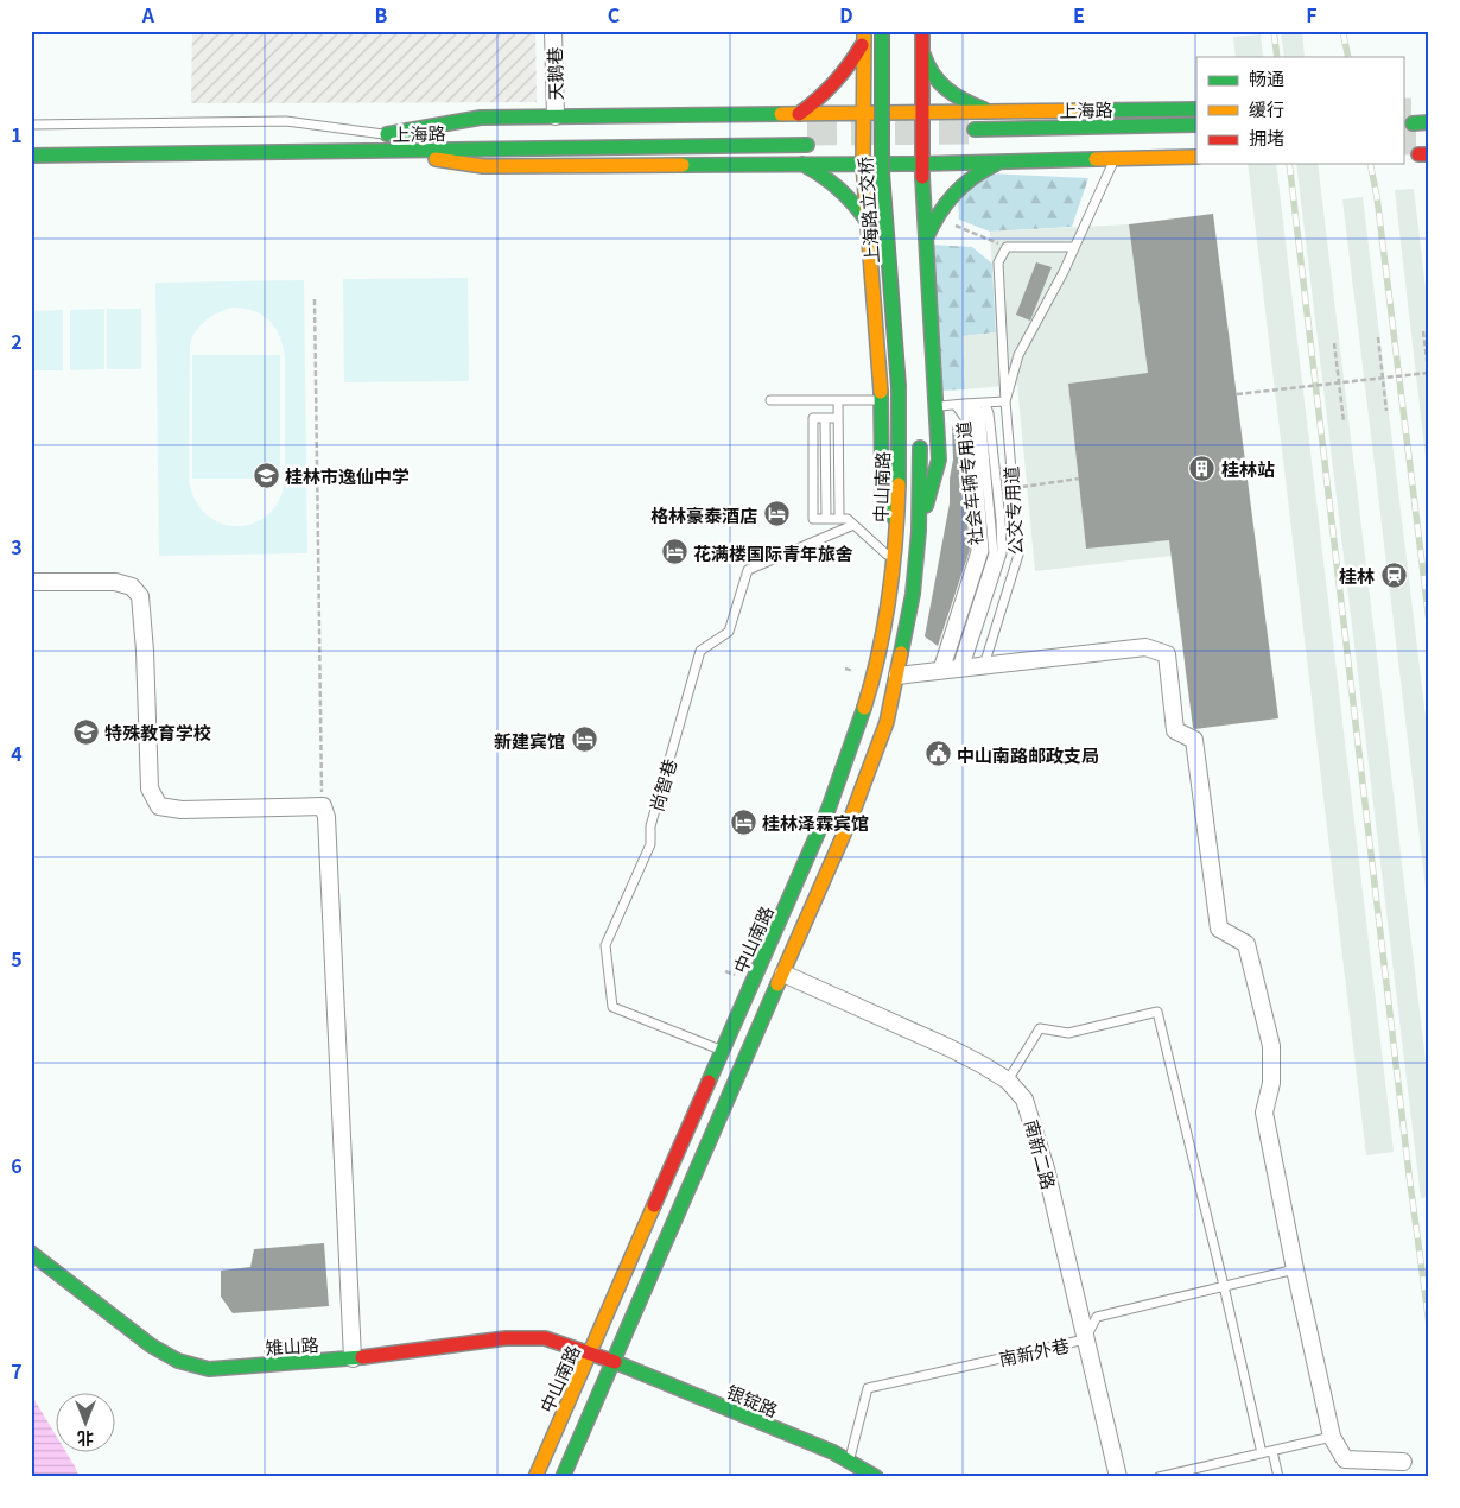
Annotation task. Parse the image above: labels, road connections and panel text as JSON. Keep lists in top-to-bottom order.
{
  "streets": {
    "main road": [
      "上海路",
      "上海路立交桥",
      "中山南路",
      "雉山路",
      "银锭路"
    ],
    "street": ["天鹅巷", "南新二路"],
    "lane": [
      "社会车辆专用道",
      "公交专用道",
      "尚智巷",
      "南新外巷"
    ]
  },
  "crossings": [
    ["上海路立交桥", "中山南路"],
    ["社会车辆专用道", "公交专用道"],
    ["中山南路", "尚智巷"],
    ["中山南路", "雉山路"],
    ["中山南路", "银锭路"],
    ["南新二路", "南新外巷"],
    ["雉山路", "银锭路"],
    ["南新外巷", "银锭路"]
  ],
  "places": {
    "building": ["桂林站"],
    "school or university": ["桂林市逸仙中学", "特殊教育学校"],
    "hotel": [
      "格林豪泰酒店",
      "花满楼国际青年旅舍",
      "新建宾馆",
      "桂林泽霖宾馆"
    ],
    "station": ["桂林"],
    "public building": ["中山南路邮政支局"]
  },
  "legend": ["畅通", "缓行", "拥堵"],
  "north": "bottom",
  "grid": {
    "columns": [
      "A",
      "B",
      "C",
      "D",
      "E",
      "F"
    ],
    "rows": [
      "1",
      "2",
      "3",
      "4",
      "5",
      "6",
      "7"
    ]
  }
}
